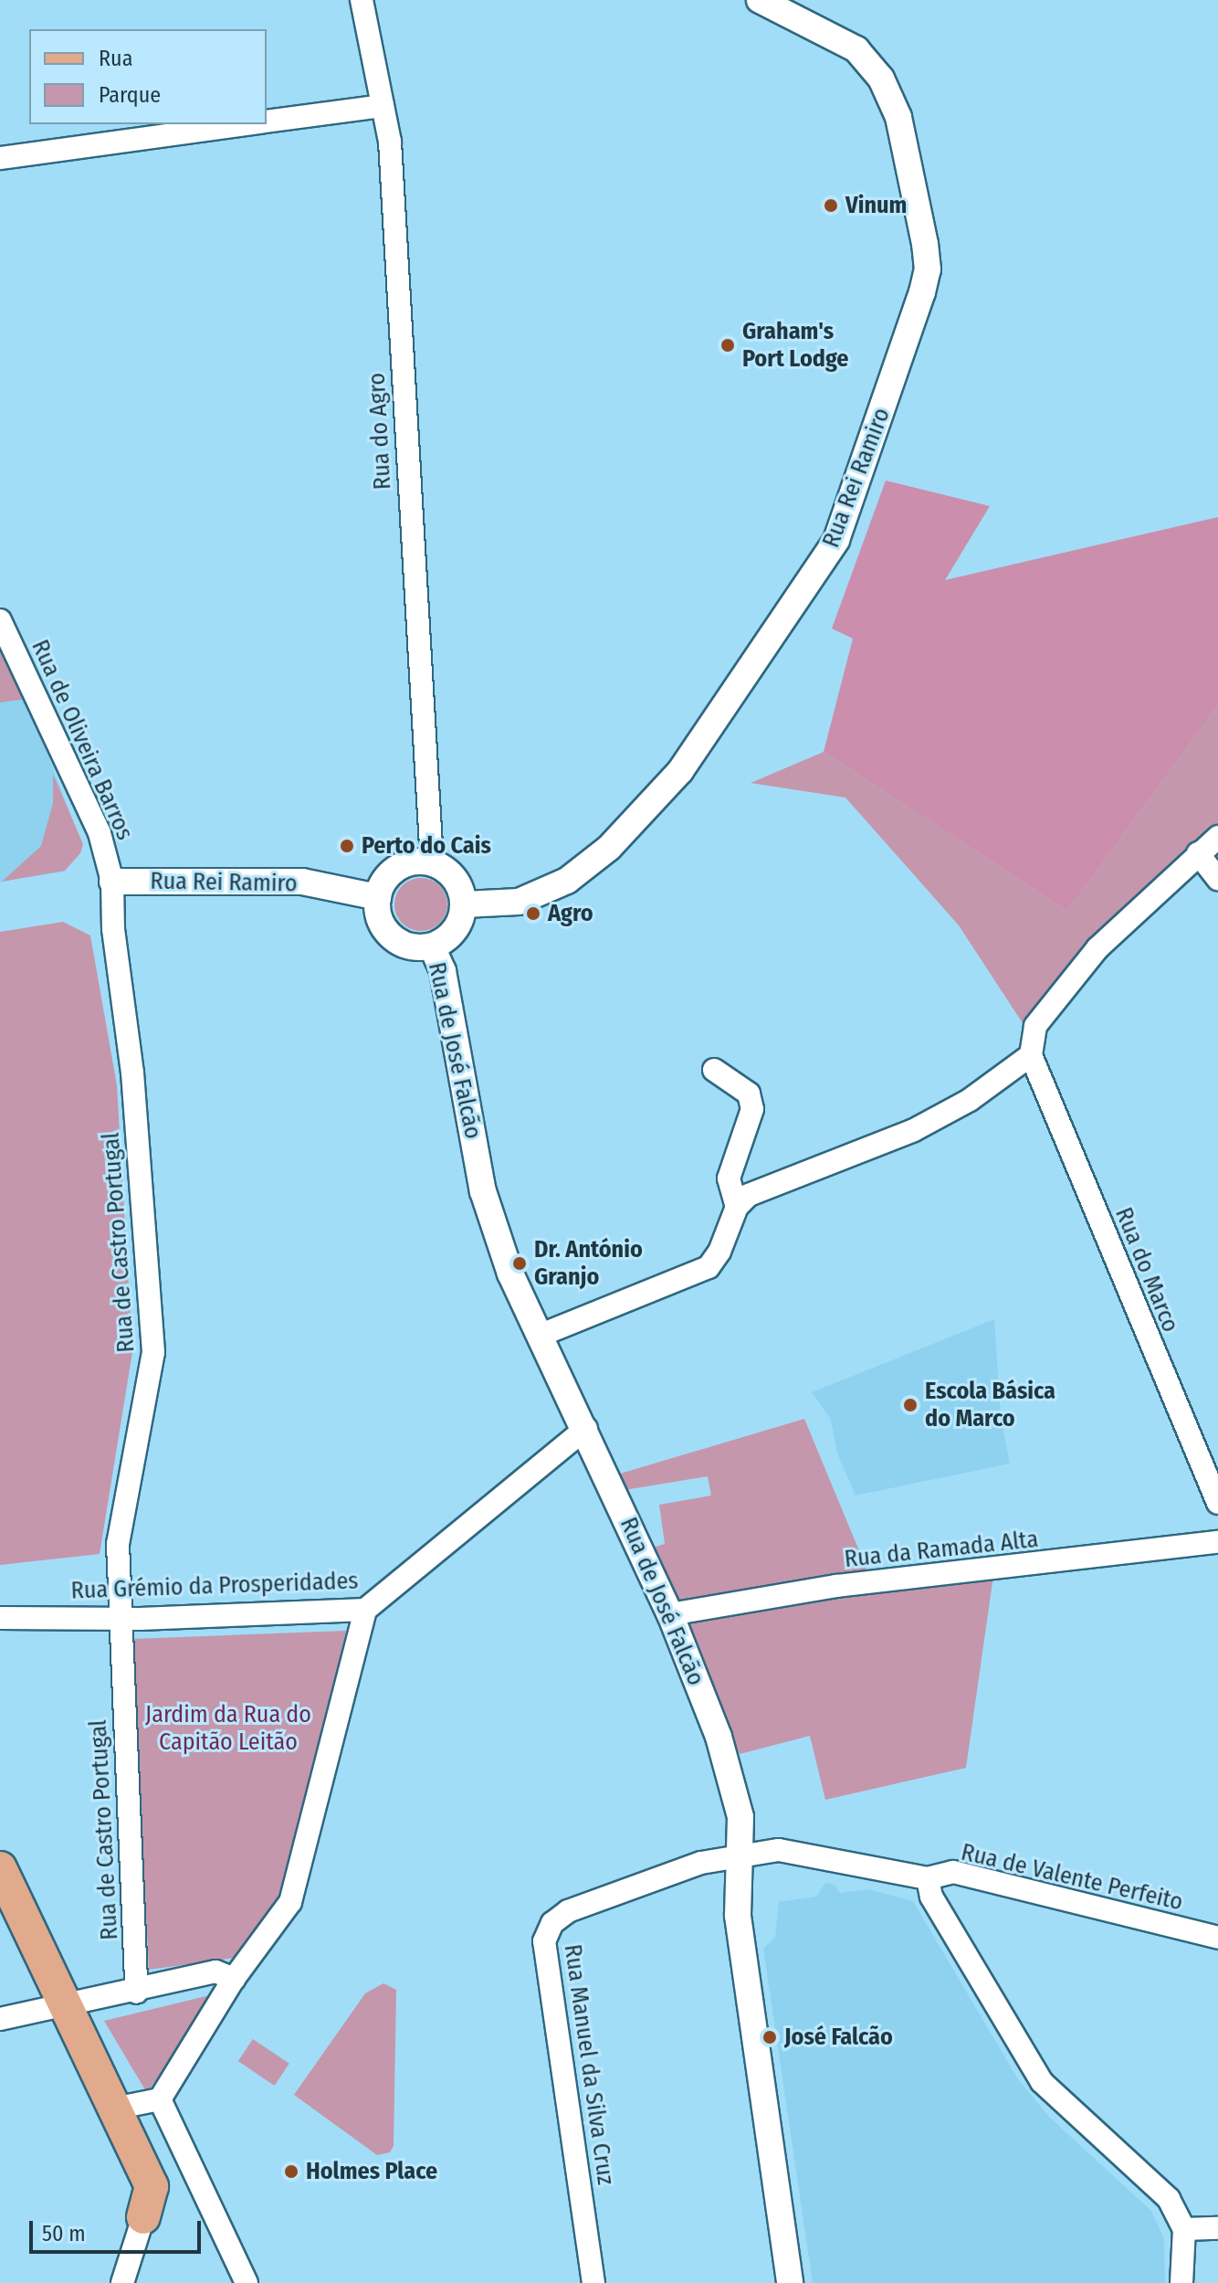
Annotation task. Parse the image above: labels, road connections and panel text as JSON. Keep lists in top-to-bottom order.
{
  "streets": {
    "street": [
      "Rua do Agro",
      "Rua Rei Ramiro",
      "Rua de Oliveira Barros",
      "Rua de José Falcão",
      "Rua de Castro Portugal",
      "Rua do Marco",
      "Rua da Ramada Alta",
      "Rua Grémio da Prosperidades",
      "Rua de Valente Perfeito",
      "Rua Manuel da Silva Cruz"
    ]
  },
  "crossings": [
    ["Rua do Agro", "Rua Rei Ramiro"],
    ["Rua do Agro", "Rua de José Falcão"],
    ["Rua Rei Ramiro", "Rua de Oliveira Barros"],
    ["Rua Rei Ramiro", "Rua de José Falcão"],
    ["Rua Rei Ramiro", "Rua de Castro Portugal"],
    ["Rua de Oliveira Barros", "Rua de Castro Portugal"],
    ["Rua de José Falcão", "Rua da Ramada Alta"],
    ["Rua de José Falcão", "Rua Grémio da Prosperidades"],
    ["Rua de José Falcão", "Rua de Valente Perfeito"],
    ["Rua de José Falcão", "Rua Manuel da Silva Cruz"],
    ["Rua de Castro Portugal", "Rua Grémio da Prosperidades"],
    ["Rua de Valente Perfeito", "Rua Manuel da Silva Cruz"]
  ],
  "parks": ["Jardim da Rua do Capitão Leitão"],
  "places": [
    "Vinum",
    "Graham's Port Lodge",
    "Perto do Cais",
    "Agro",
    "Dr. António Granjo",
    "Escola Básica do Marco",
    "José Falcão",
    "Holmes Place"
  ],
  "legend": ["Rua", "Parque"],
  "scale_bar": "50 m"
}
